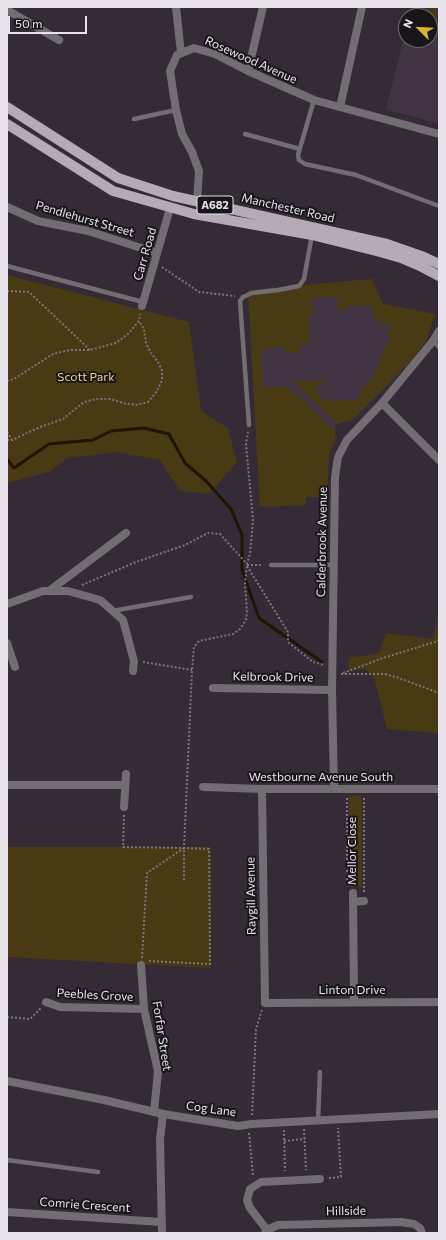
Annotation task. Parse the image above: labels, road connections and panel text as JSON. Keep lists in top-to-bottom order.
{
  "streets": {
    "main road": ["A682", "Manchester Road"],
    "street": [
      "Rosewood Avenue",
      "Pendlehurst Street",
      "Carr Road",
      "Calderbrook Avenue",
      "Kelbrook Drive",
      "Westbourne Avenue South",
      "Mellor Close",
      "Raygill Avenue",
      "Linton Drive",
      "Peebles Grove",
      "Forfar Street",
      "Cog Lane",
      "Comrie Crescent",
      "Hillside"
    ]
  },
  "crossings": [
    ["Manchester Road", "Carr Road"],
    ["Pendlehurst Street", "Carr Road"],
    ["Calderbrook Avenue", "Kelbrook Drive"],
    ["Calderbrook Avenue", "Westbourne Avenue South"],
    ["Westbourne Avenue South", "Mellor Close"],
    ["Westbourne Avenue South", "Raygill Avenue"],
    ["Mellor Close", "Linton Drive"],
    ["Raygill Avenue", "Linton Drive"],
    ["Peebles Grove", "Forfar Street"],
    ["Forfar Street", "Cog Lane"]
  ],
  "parks": ["Scott Park"],
  "scale_bar": "50 m",
  "north": "top left"
}
